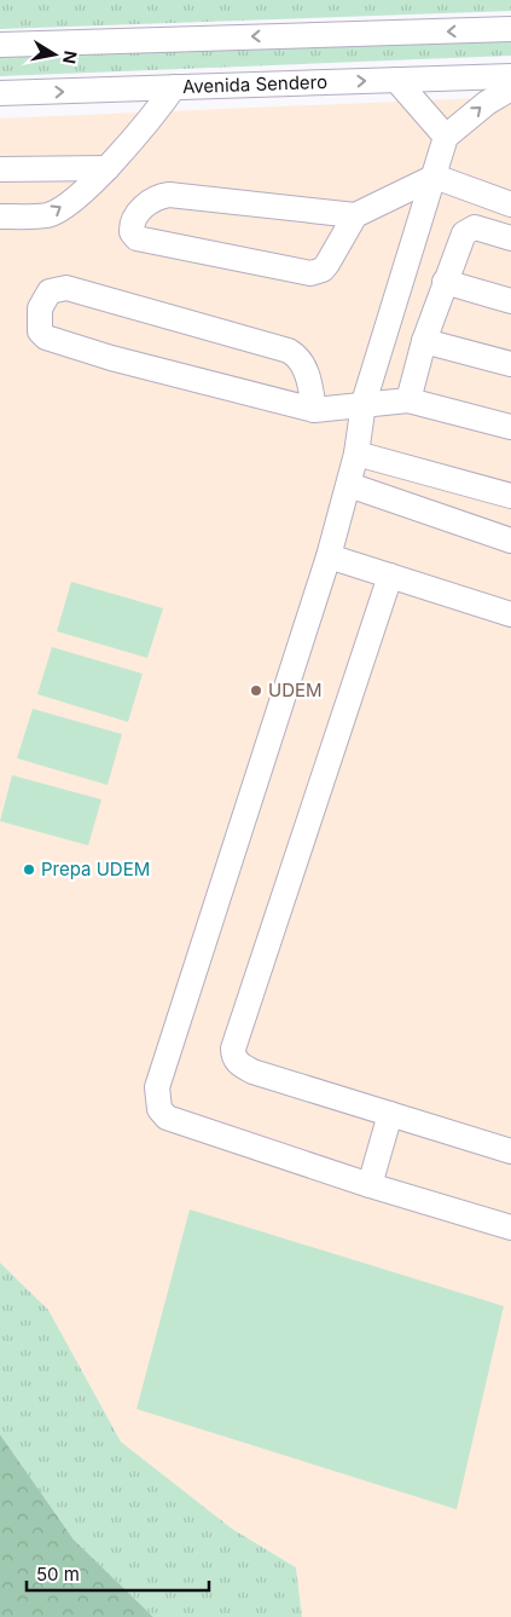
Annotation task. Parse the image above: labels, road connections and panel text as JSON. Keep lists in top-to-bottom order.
{
  "streets": {
    "street": ["Avenida Sendero"]
  },
  "places": ["UDEM", "Prepa UDEM"],
  "scale_bar": "50 m",
  "north": "right"
}
